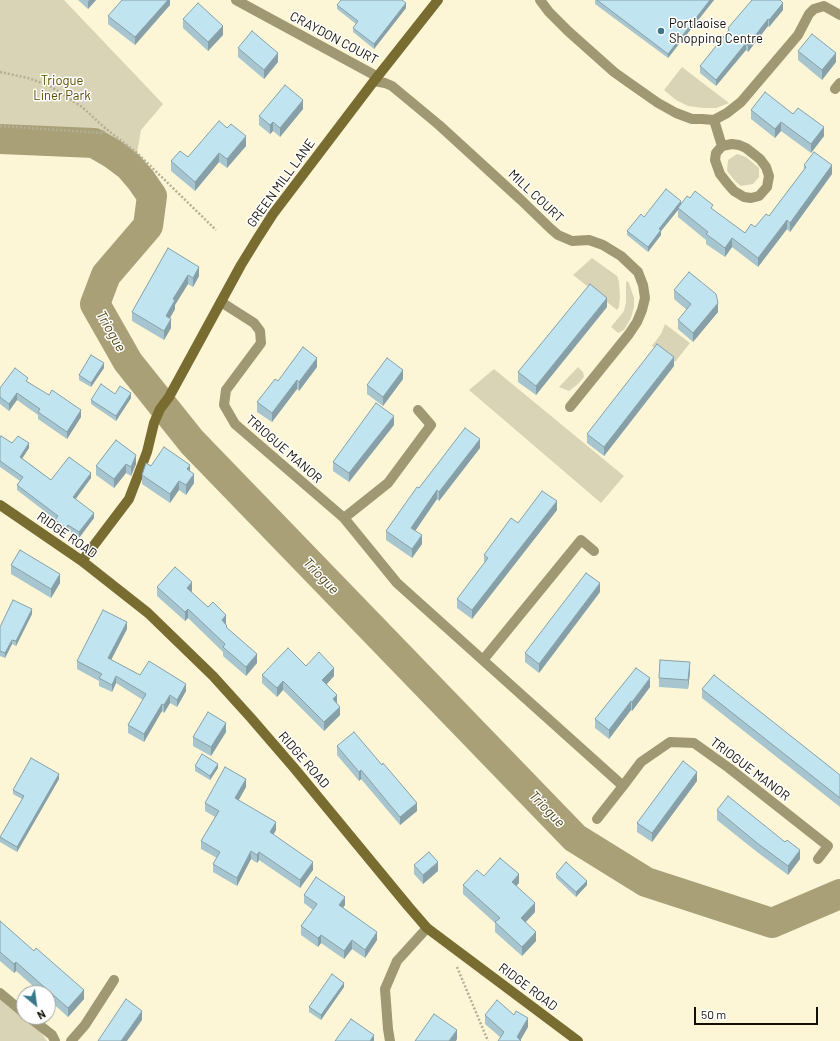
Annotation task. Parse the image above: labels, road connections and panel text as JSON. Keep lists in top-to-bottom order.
{
  "streets": {
    "street": [
      "CRAYDON COURT",
      "GREEN MILL LANE",
      "MILL COURT",
      "TRIOGUE MANOR",
      "RIDGE ROAD"
    ]
  },
  "crossings": [
    ["CRAYDON COURT", "GREEN MILL LANE"],
    ["CRAYDON COURT", "MILL COURT"],
    ["GREEN MILL LANE", "MILL COURT"],
    ["GREEN MILL LANE", "TRIOGUE MANOR"],
    ["GREEN MILL LANE", "RIDGE ROAD"]
  ],
  "water": ["Triogue"],
  "parks": ["Triogue Liner Park"],
  "places": ["Portlaoise Shopping Centre"],
  "scale_bar": "50 m",
  "north": "bottom right"
}
